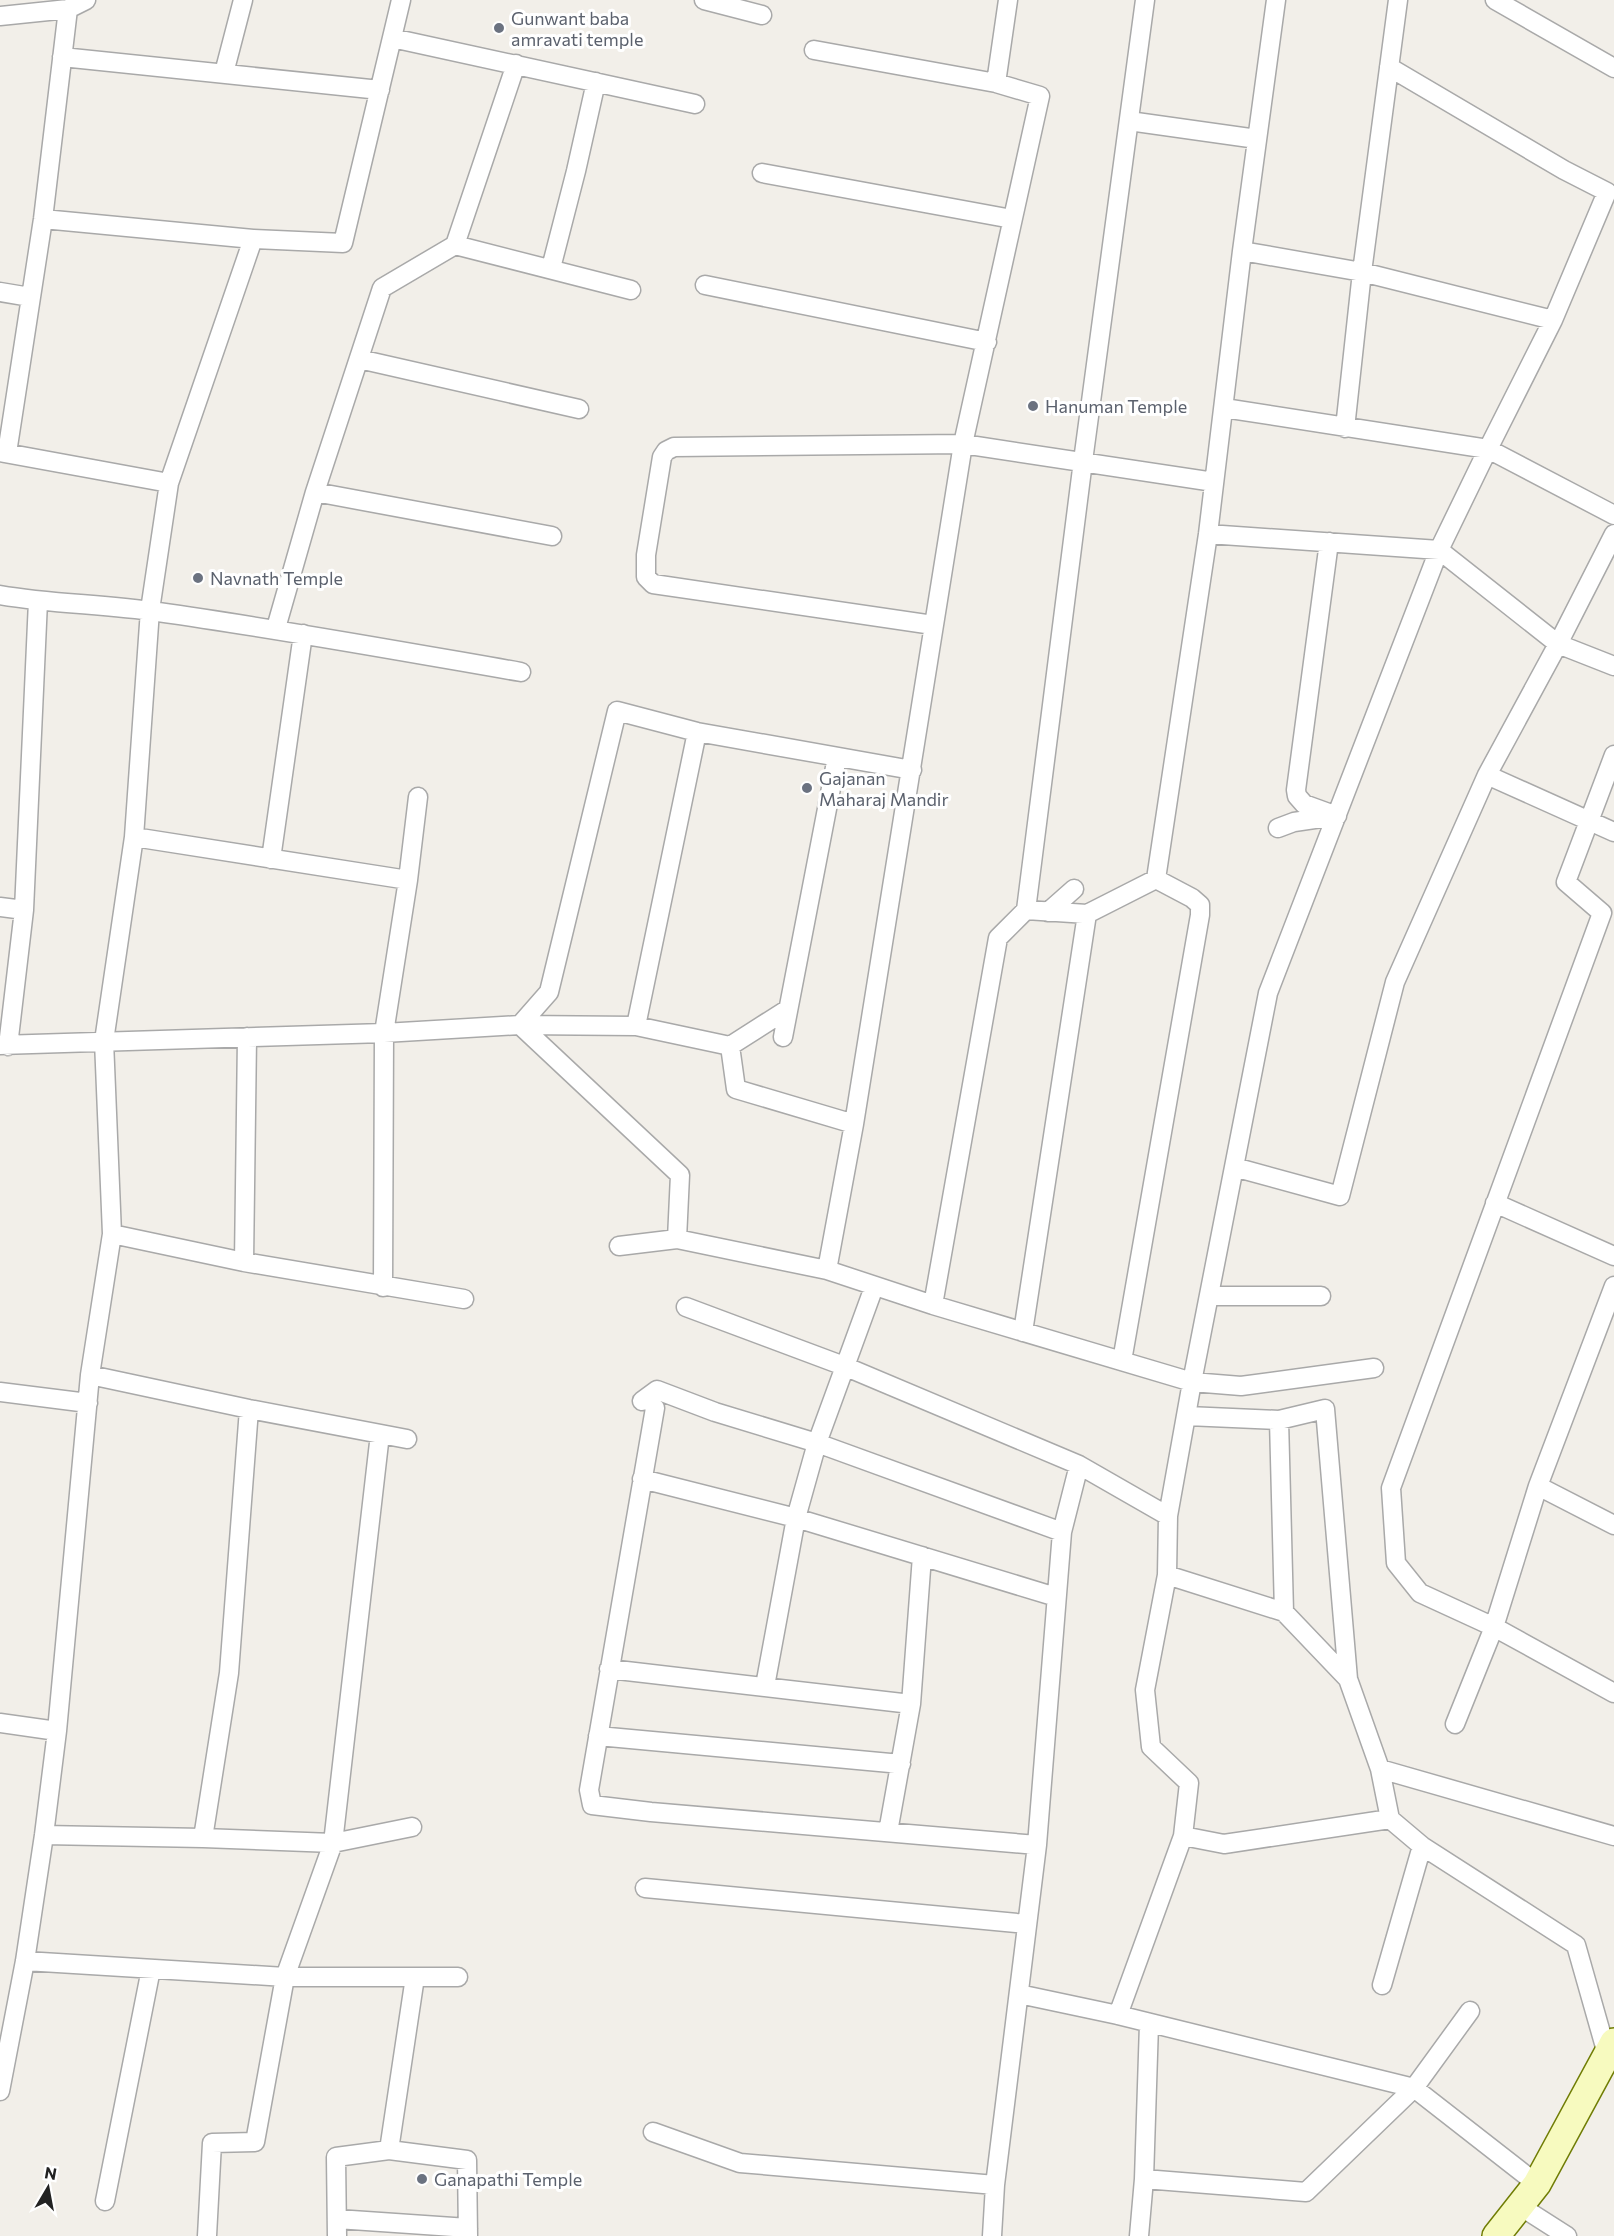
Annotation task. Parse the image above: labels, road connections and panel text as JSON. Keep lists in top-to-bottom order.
{
  "places": [
    "Gunwant baba amravati temple",
    "Hanuman Temple",
    "Navnath Temple",
    "Gajanan Maharaj Mandir",
    "Ganapathi Temple"
  ],
  "north": "top"
}
